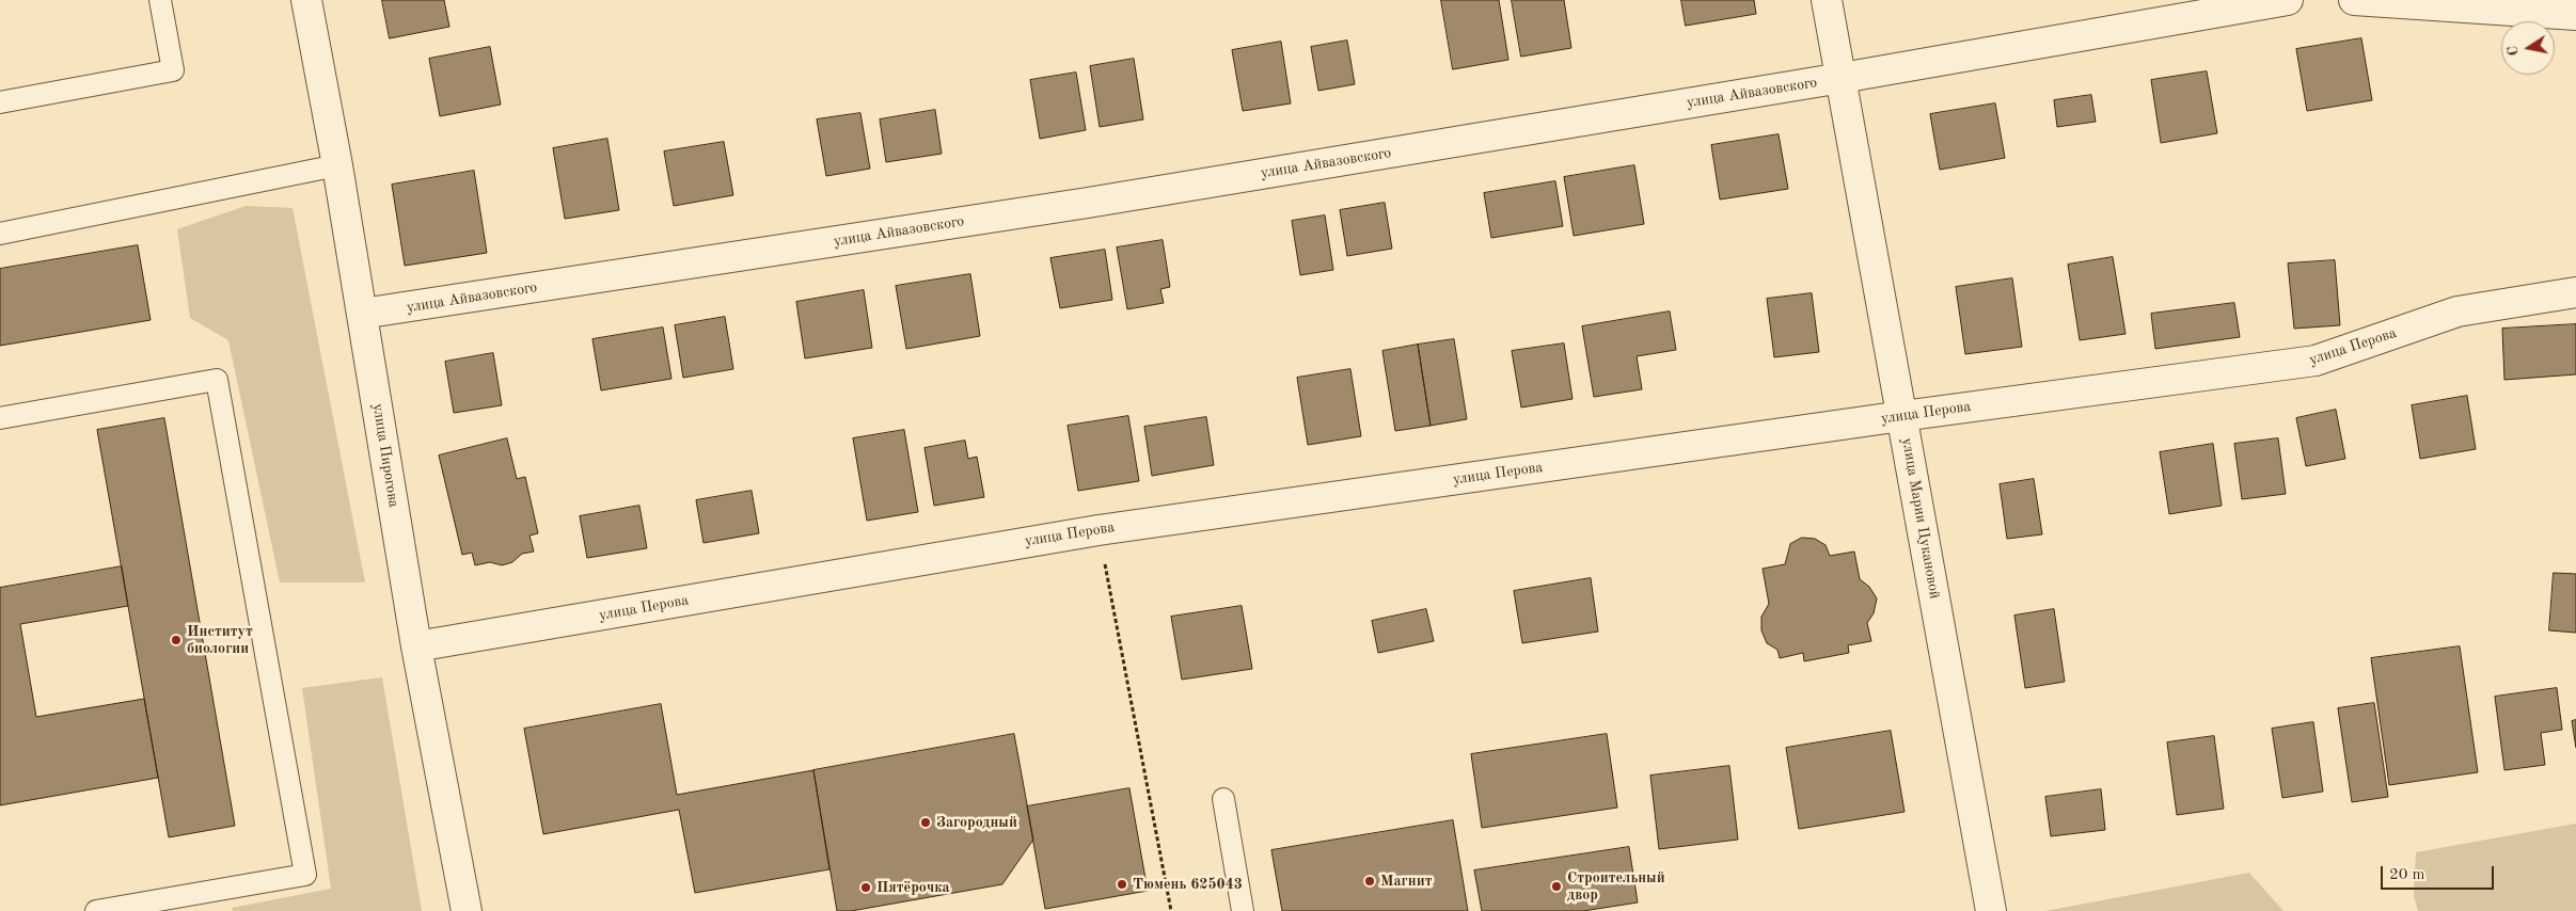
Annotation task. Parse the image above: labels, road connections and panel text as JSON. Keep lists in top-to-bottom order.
{
  "streets": {
    "street": [
      "улица Айвазовского",
      "улица Перова",
      "улица Пирогова",
      "улица Марии Цукановой"
    ]
  },
  "crossings": [
    ["улица Айвазовского", "улица Пирогова"],
    ["улица Айвазовского", "улица Марии Цукановой"],
    ["улица Перова", "улица Пирогова"],
    ["улица Перова", "улица Марии Цукановой"]
  ],
  "places": [
    "Институт биологии",
    "Загородный",
    "Магнит",
    "Тюмень 625043",
    "Строительный двор",
    "Пятёрочка"
  ],
  "scale_bar": "20 m",
  "north": "left"
}
